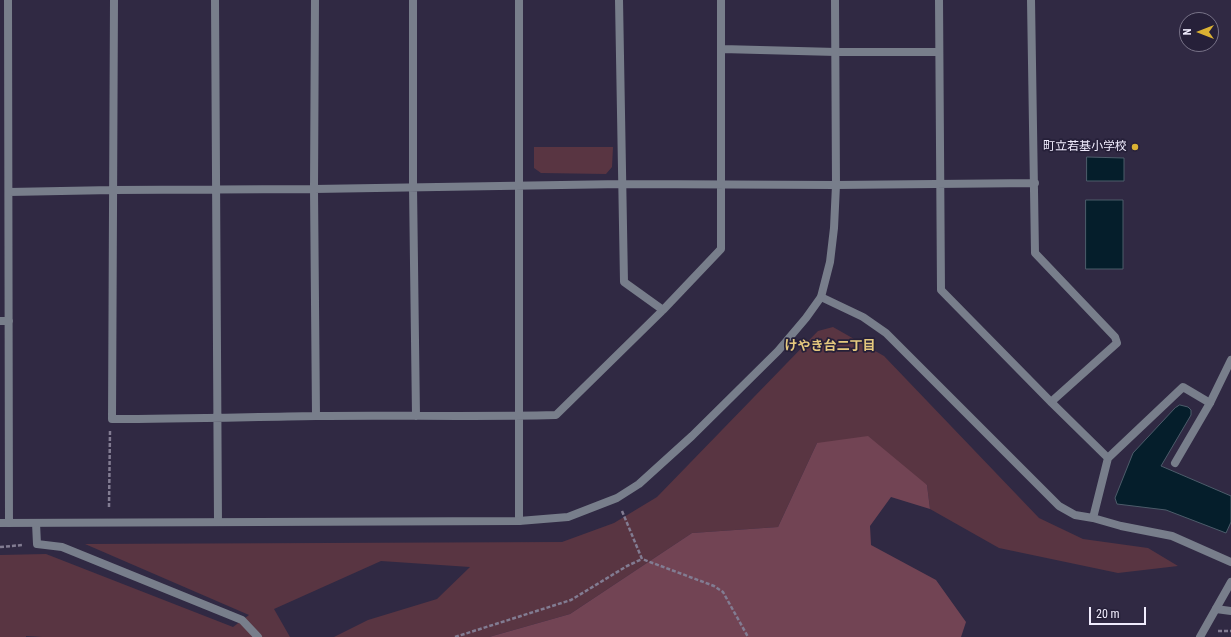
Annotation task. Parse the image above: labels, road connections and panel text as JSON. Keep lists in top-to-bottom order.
{
  "districts": ["けやき台二丁目"],
  "places": ["町立若基小学校"],
  "scale_bar": "20 m",
  "north": "left"
}
